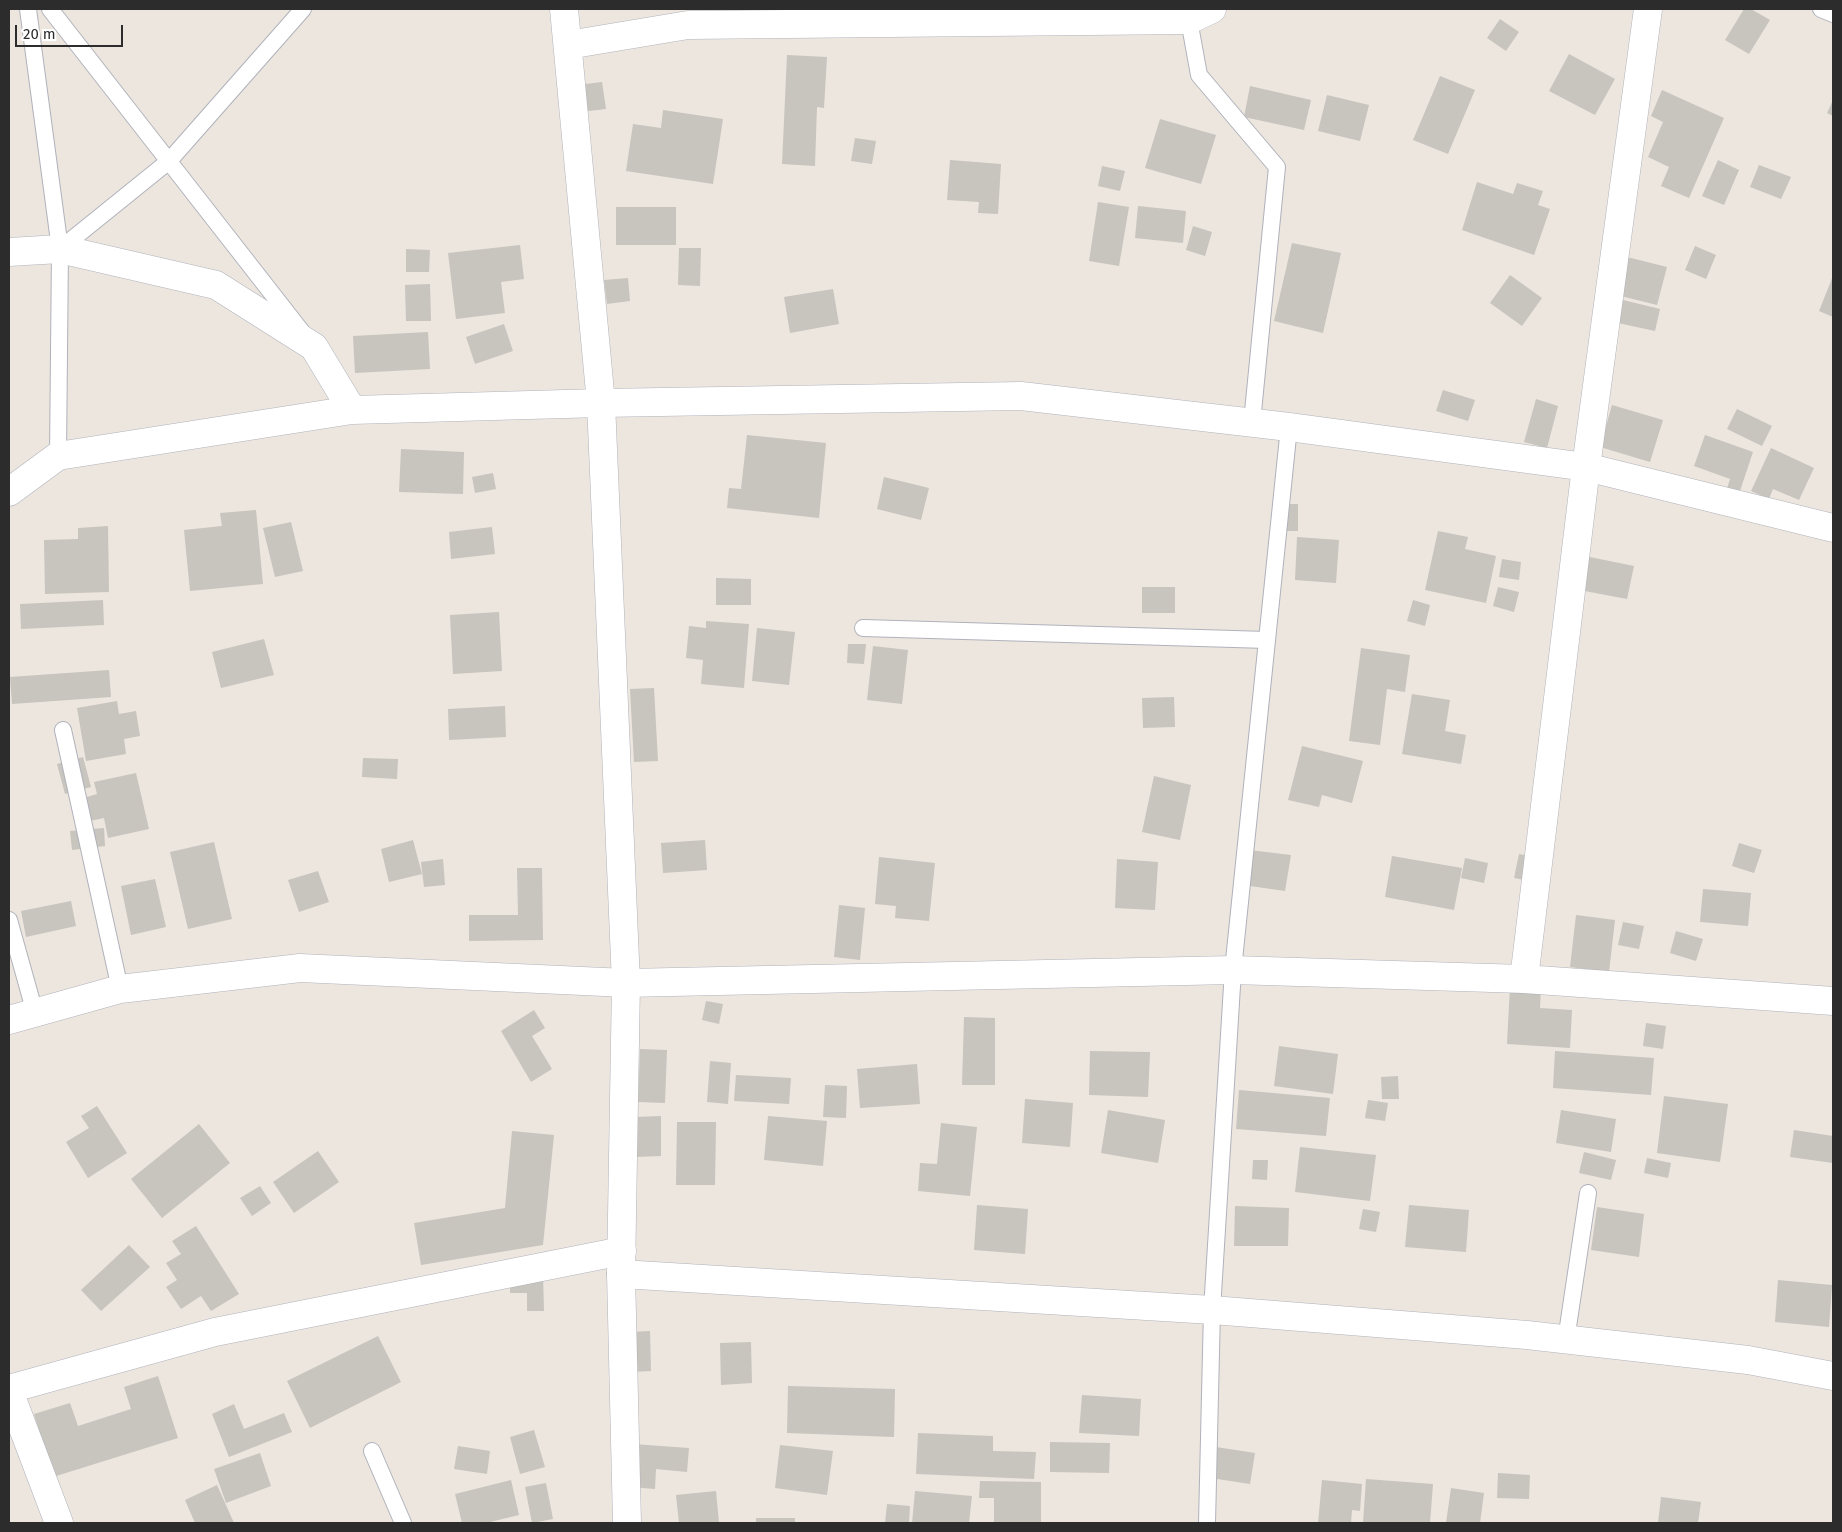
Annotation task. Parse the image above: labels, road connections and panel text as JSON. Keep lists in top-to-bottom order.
{
  "scale_bar": "20 m"
}
